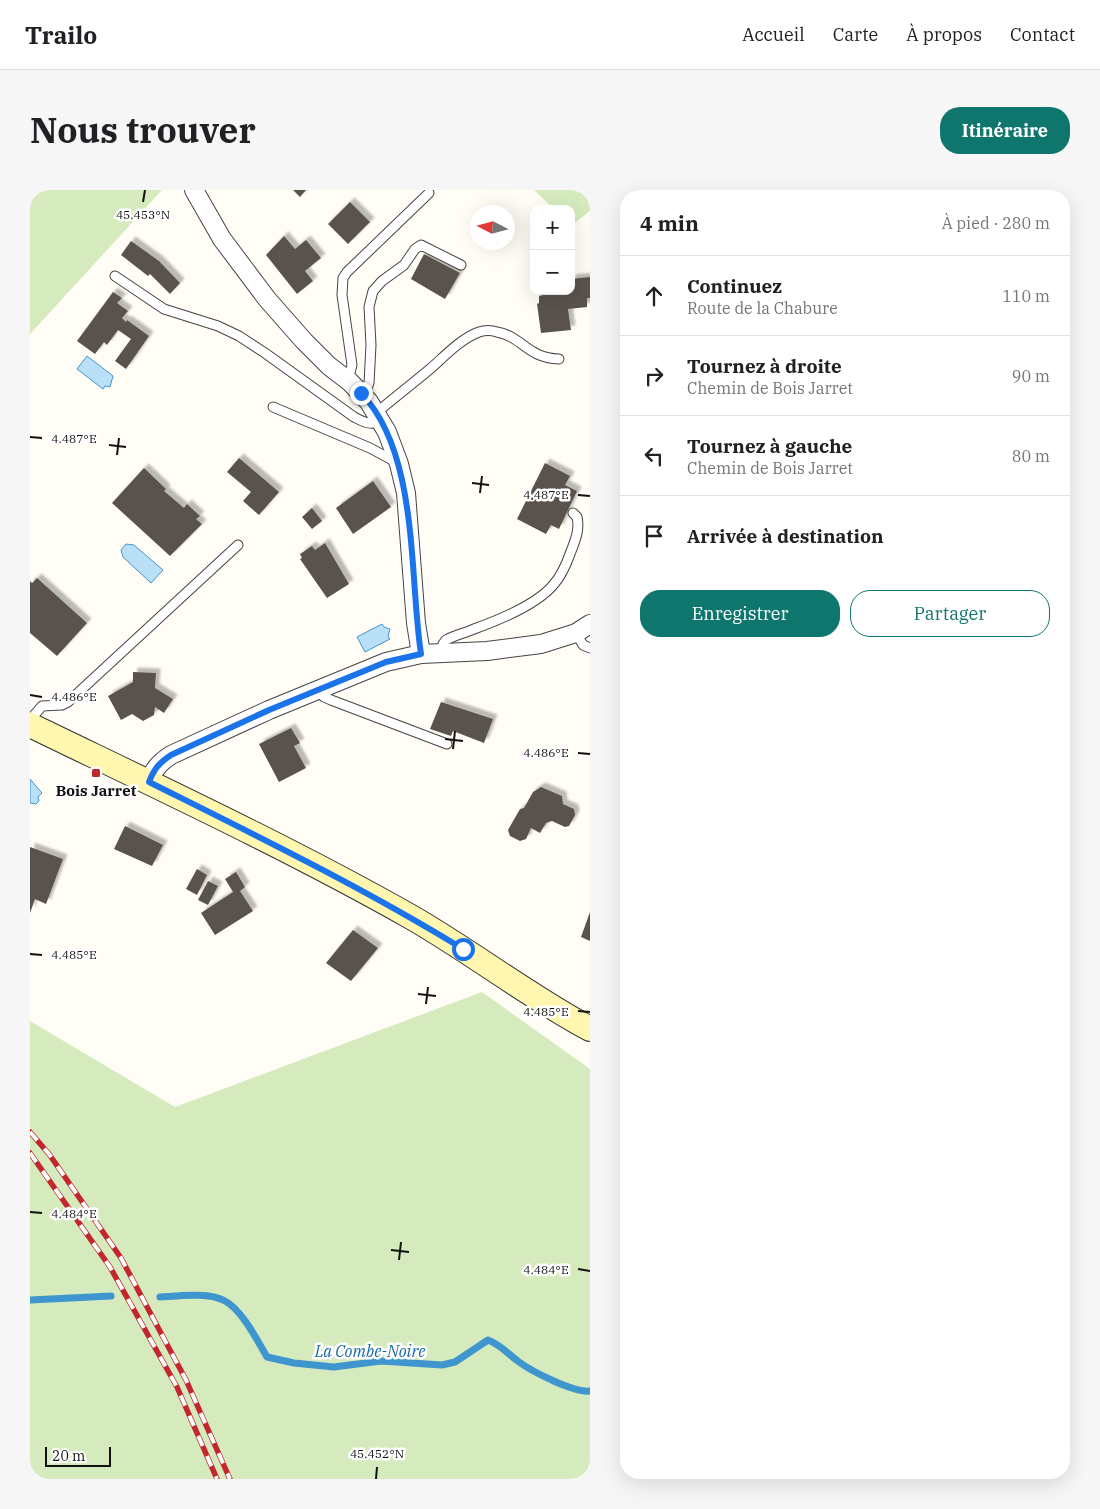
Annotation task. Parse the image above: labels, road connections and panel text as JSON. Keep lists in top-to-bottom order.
{
  "water": ["La Combe-Noire"],
  "places": {
    "transit": ["Bois Jarret"]
  },
  "scale_bar": "20 m",
  "north": "left",
  "page": {
    "header": "Trailo",
    "nav": [
      "Accueil",
      "Carte",
      "À propos",
      "Contact"
    ],
    "title": "Nous trouver",
    "buttons": [
      "Itinéraire",
      ["Enregistrer", "Partager"]
    ],
    "heading": ["4 min", "À pied · 280 m"],
    "map_buttons": ["+", "−"],
    "list": [
      ["Continuez", "Route de la Chabure", "110 m"],
      ["Tournez à droite", "Chemin de Bois Jarret", "90 m"],
      ["Tournez à gauche", "Chemin de Bois Jarret", "80 m"],
      "Arrivée à destination"
    ],
    "scale": "20 m"
  },
  "coordinates": [
    "45.453°N",
    "4.487°E",
    "4.486°E",
    "4.485°E",
    "4.484°E",
    "45.452°N"
  ]
}
